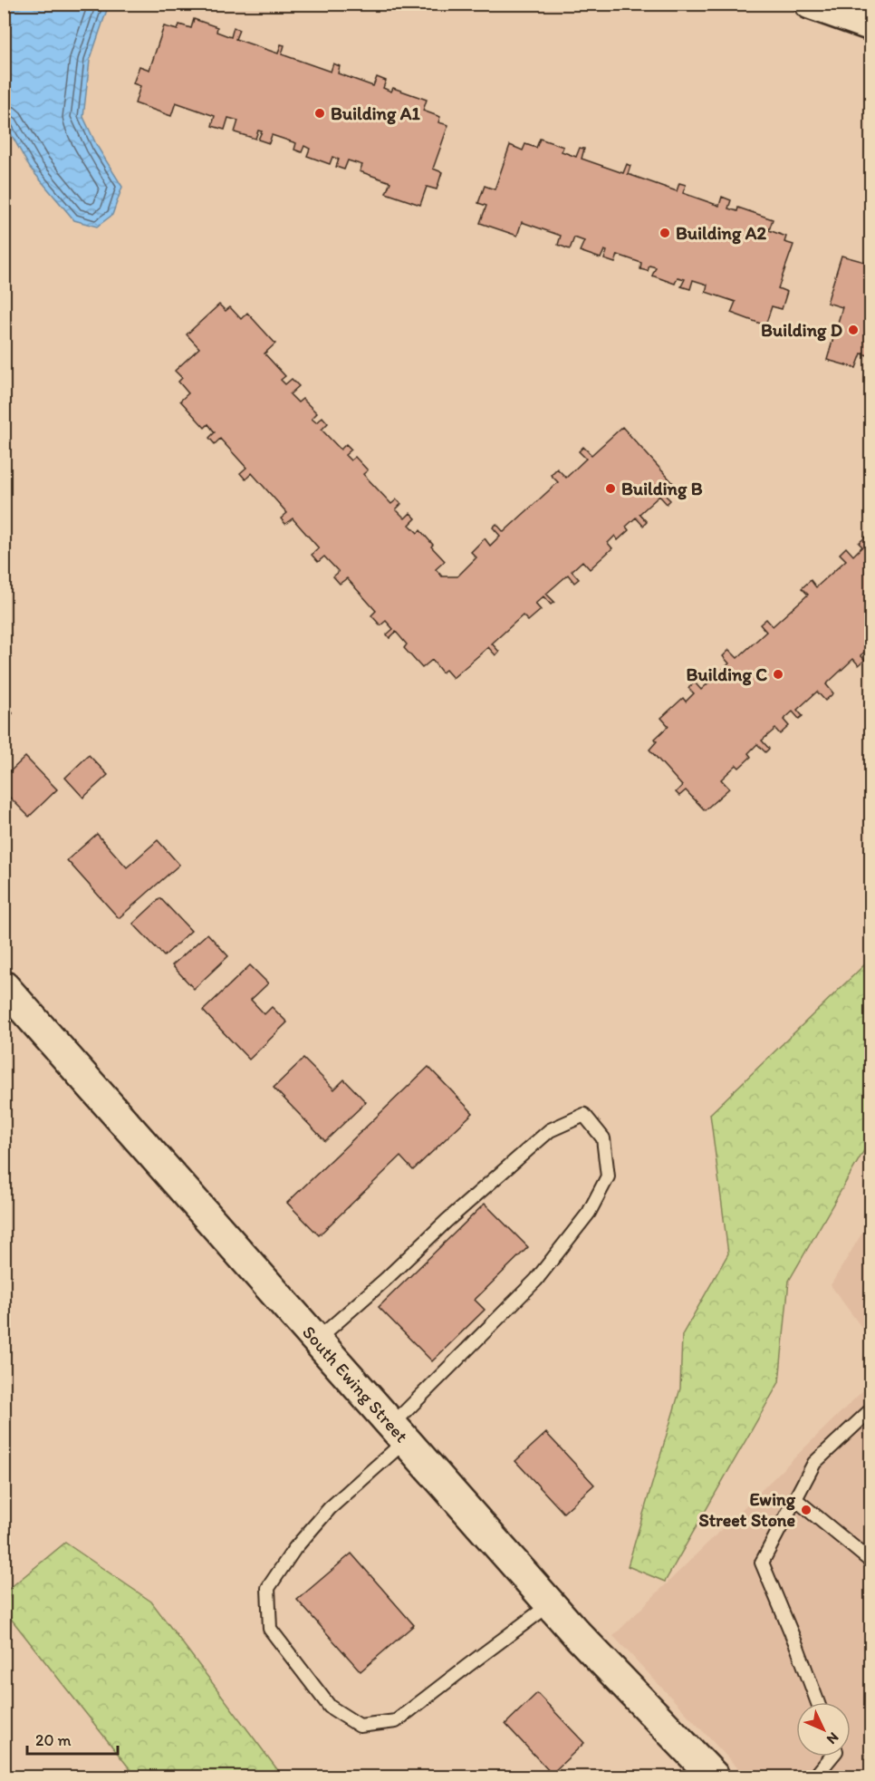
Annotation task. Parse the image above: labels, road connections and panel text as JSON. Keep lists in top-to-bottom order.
{
  "streets": {
    "street": ["South Ewing Street"]
  },
  "places": [
    "Building A1",
    "Building A2",
    "Building D",
    "Building B",
    "Building C",
    "Ewing Street Stone"
  ],
  "scale_bar": "20 m",
  "north": "bottom right"
}
